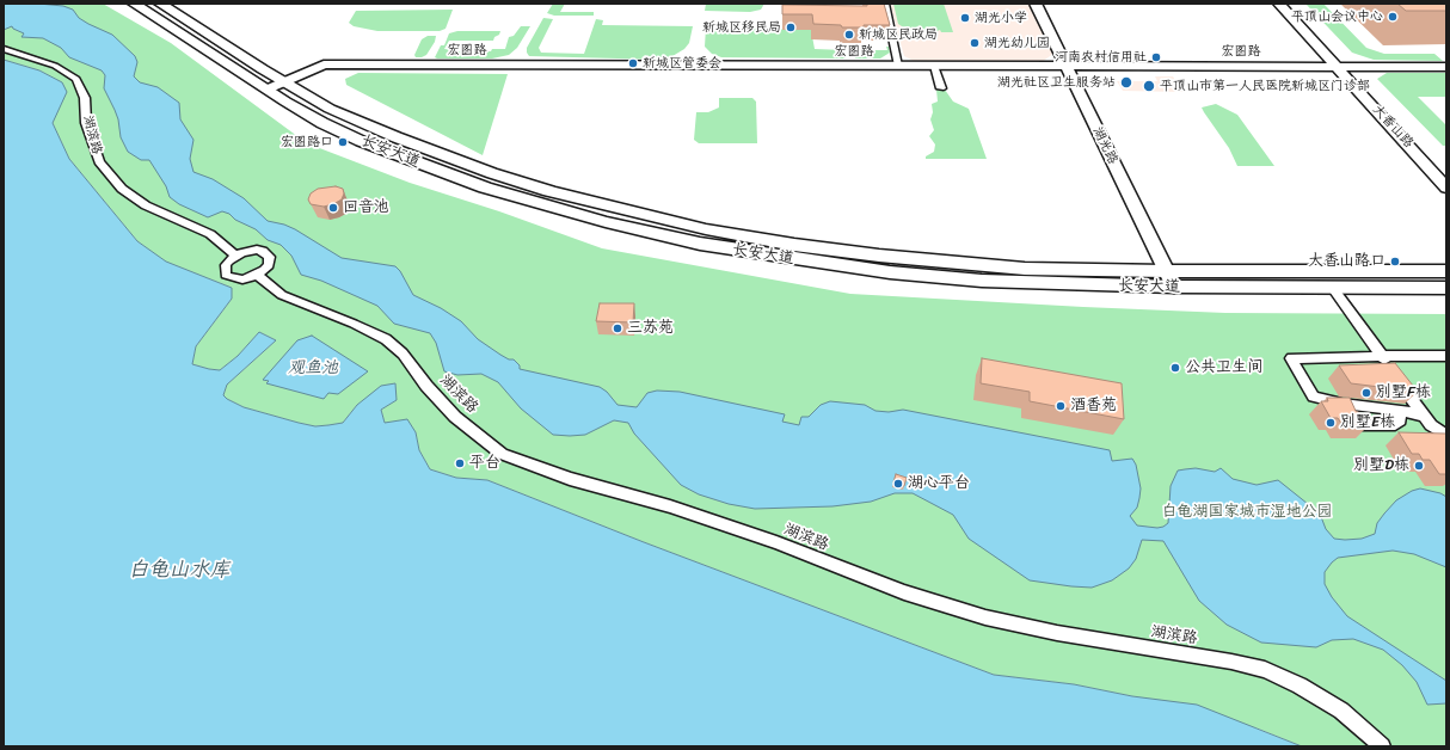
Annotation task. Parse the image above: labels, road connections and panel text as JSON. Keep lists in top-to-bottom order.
{
  "streets": {
    "main road": ["长安大道"],
    "street": [
      "宏图路",
      "大香山路",
      "湖滨路",
      "湖光路"
    ]
  },
  "crossings": [
    ["宏图路", "大香山路"],
    ["宏图路", "湖光路"],
    ["宏图路", "长安大道"],
    ["湖光路", "长安大道"]
  ],
  "water": ["观鱼池", "白龟山水库"],
  "parks": ["白龟湖国家城市湿地公园"],
  "places": [
    "平顶山会议中心",
    "湖光小学",
    "新城区移民局",
    "新城区民政局",
    "湖光幼儿园",
    "河南农村信用社",
    "新城区管委会",
    "湖光社区卫生服务站",
    "平顶山市第一人民医院新城区门诊部",
    "宏图路口",
    "回音池",
    "大香山路口",
    "三苏苑",
    "公共卫生间",
    "别墅F栋",
    "酒香苑",
    "别墅E栋",
    "平台",
    "别墅D栋",
    "湖心平台"
  ]
}
